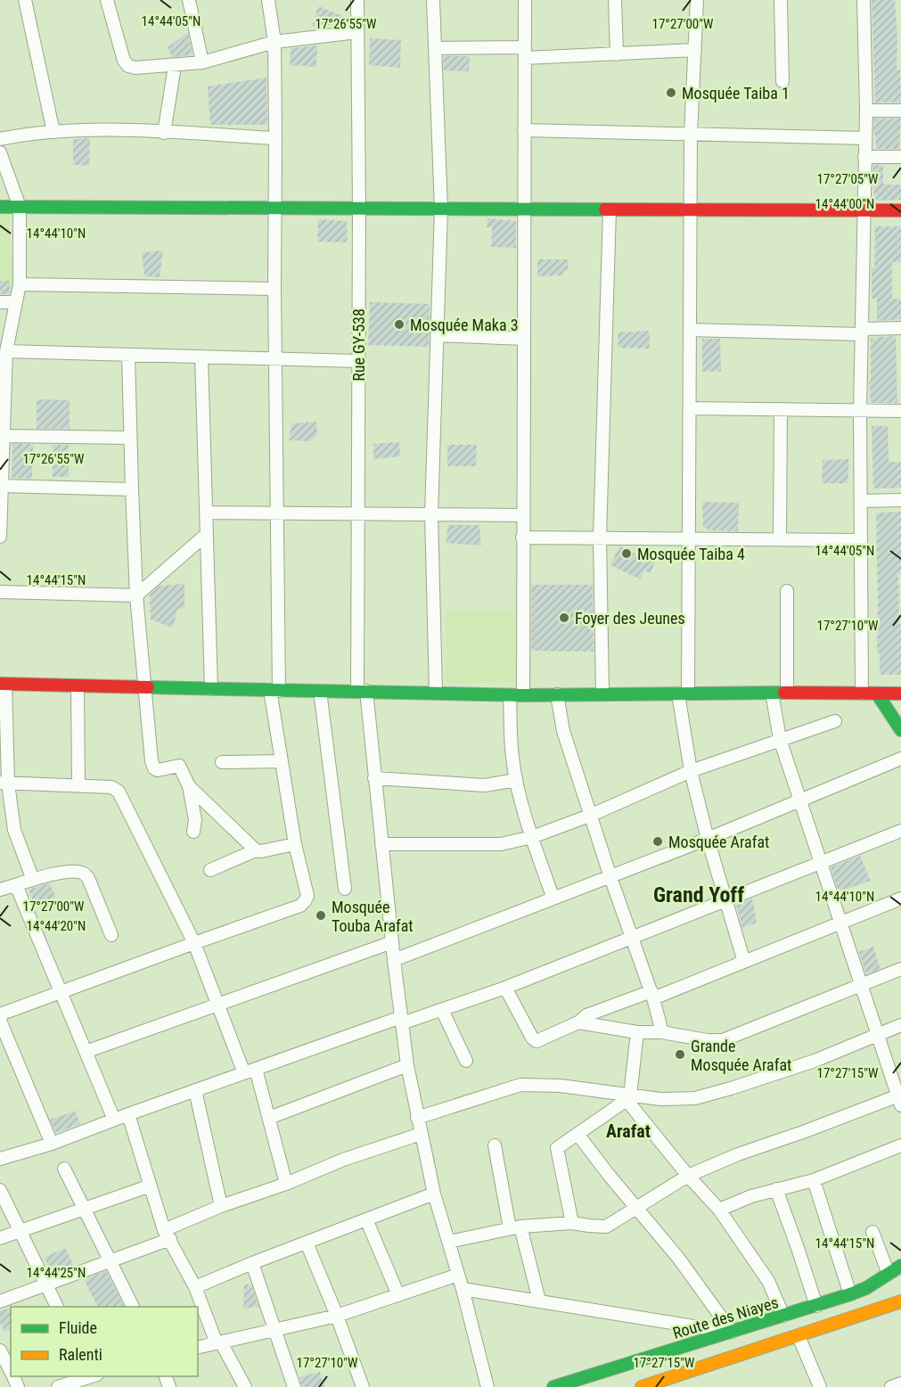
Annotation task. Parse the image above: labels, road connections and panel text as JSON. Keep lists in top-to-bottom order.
{
  "streets": {
    "street": ["Rue GY-538", "Route des Niayes"]
  },
  "districts": ["Grand Yoff", "Arafat"],
  "places": [
    "Mosquée Taiba 1",
    "Mosquée Maka 3",
    "Mosquée Taiba 4",
    "Foyer des Jeunes",
    "Mosquée Arafat",
    "Mosquée Touba Arafat",
    "Grande Mosquée Arafat"
  ],
  "legend": ["Fluide", "Ralenti"],
  "coordinates": [
    "14°44'05\"N",
    "17°26'55\"W",
    "17°27'00\"W",
    "17°27'05\"W",
    "14°44'00\"N",
    "14°44'10\"N",
    "14°44'15\"N",
    "17°27'10\"W",
    "14°44'20\"N",
    "17°27'15\"W",
    "14°44'25\"N"
  ]
}
